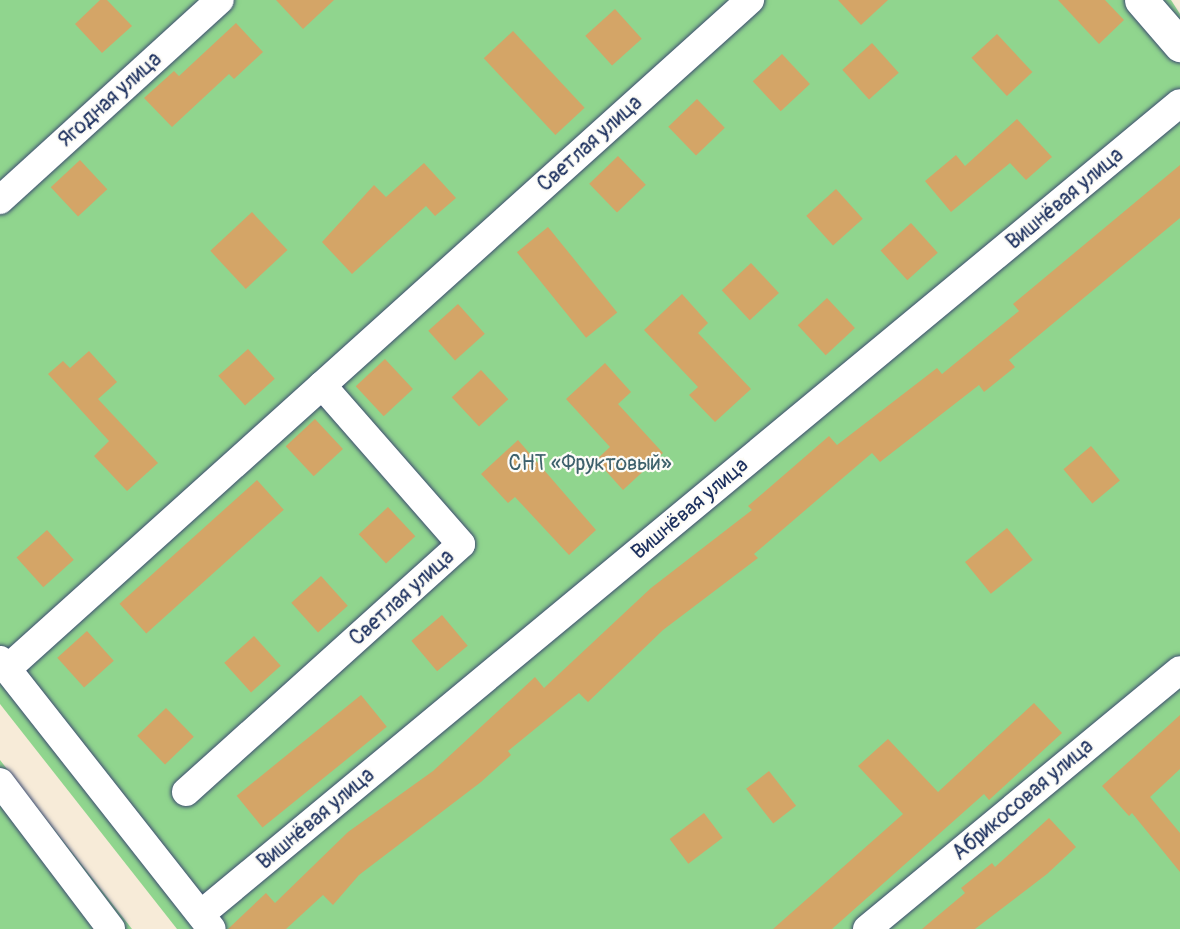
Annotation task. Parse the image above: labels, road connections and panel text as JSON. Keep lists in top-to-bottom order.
{
  "streets": {
    "street": [
      "Ягодная улица",
      "Светлая улица",
      "Вишнёвая улица",
      "Абрикосовая улица"
    ]
  },
  "parks": ["СНТ «Фруктовый»"]
}
